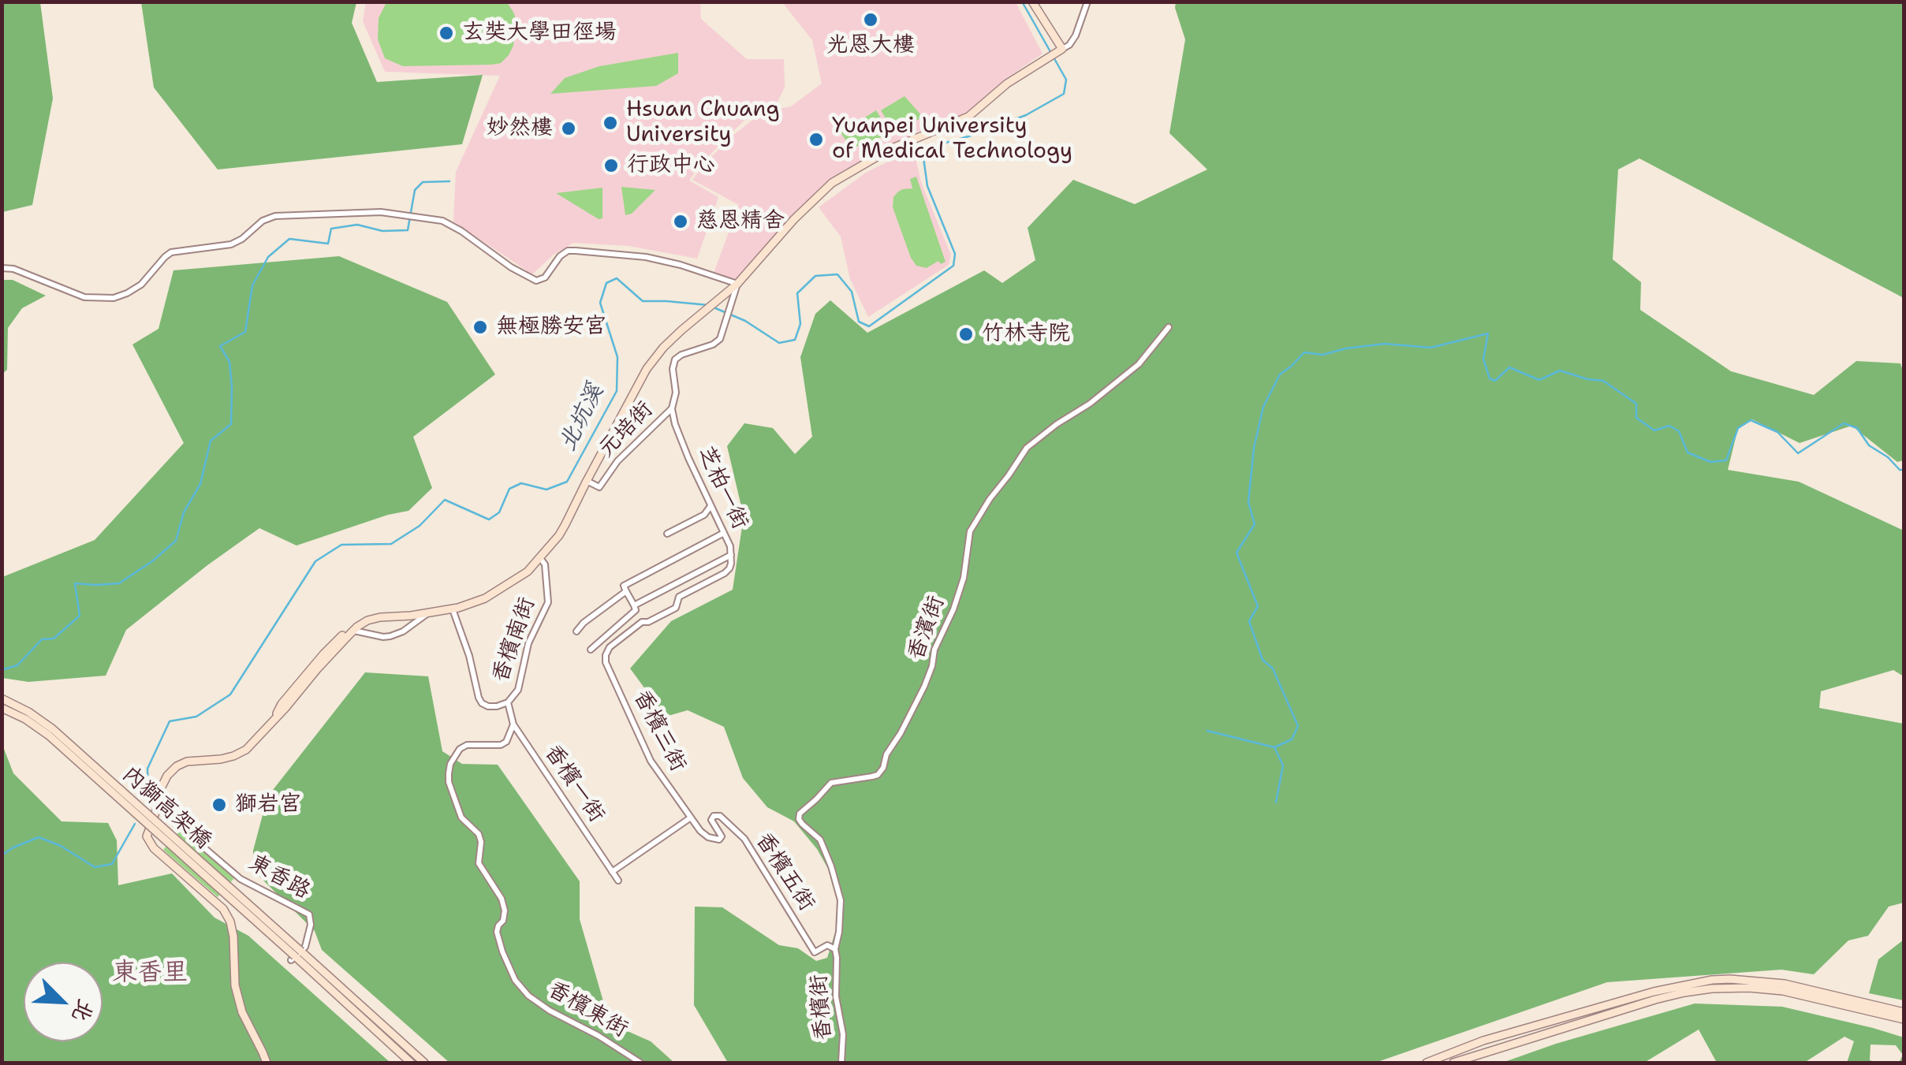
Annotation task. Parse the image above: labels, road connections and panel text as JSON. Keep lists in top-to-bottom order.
{
  "streets": {
    "street": [
      "元培街",
      "芝柏一街",
      "香濱街",
      "香檳南街",
      "香檳三街",
      "香檳一街",
      "內獅高架橋",
      "香檳五街",
      "東香路",
      "香檳街",
      "香檳東街"
    ]
  },
  "crossings": [
    ["元培街", "芝柏一街"],
    ["芝柏一街", "香檳三街"],
    ["香濱街", "香檳五街"],
    ["香濱街", "香檳街"],
    ["香檳南街", "香檳一街"],
    ["香檳三街", "香檳五街"],
    ["香檳一街", "香檳東街"],
    ["內獅高架橋", "東香路"],
    ["香檳五街", "香檳街"]
  ],
  "districts": ["東香里"],
  "water": ["北坑溪"],
  "places": [
    "光恩大樓",
    "玄奘大學田徑場",
    "Hsuan Chuang University",
    "妙然樓",
    "Yuanpei University of Medical Technology",
    "行政中心",
    "慈恩精舍",
    "無極勝安宮",
    "竹林寺院",
    "獅岩宮"
  ],
  "north": "bottom right"
}
